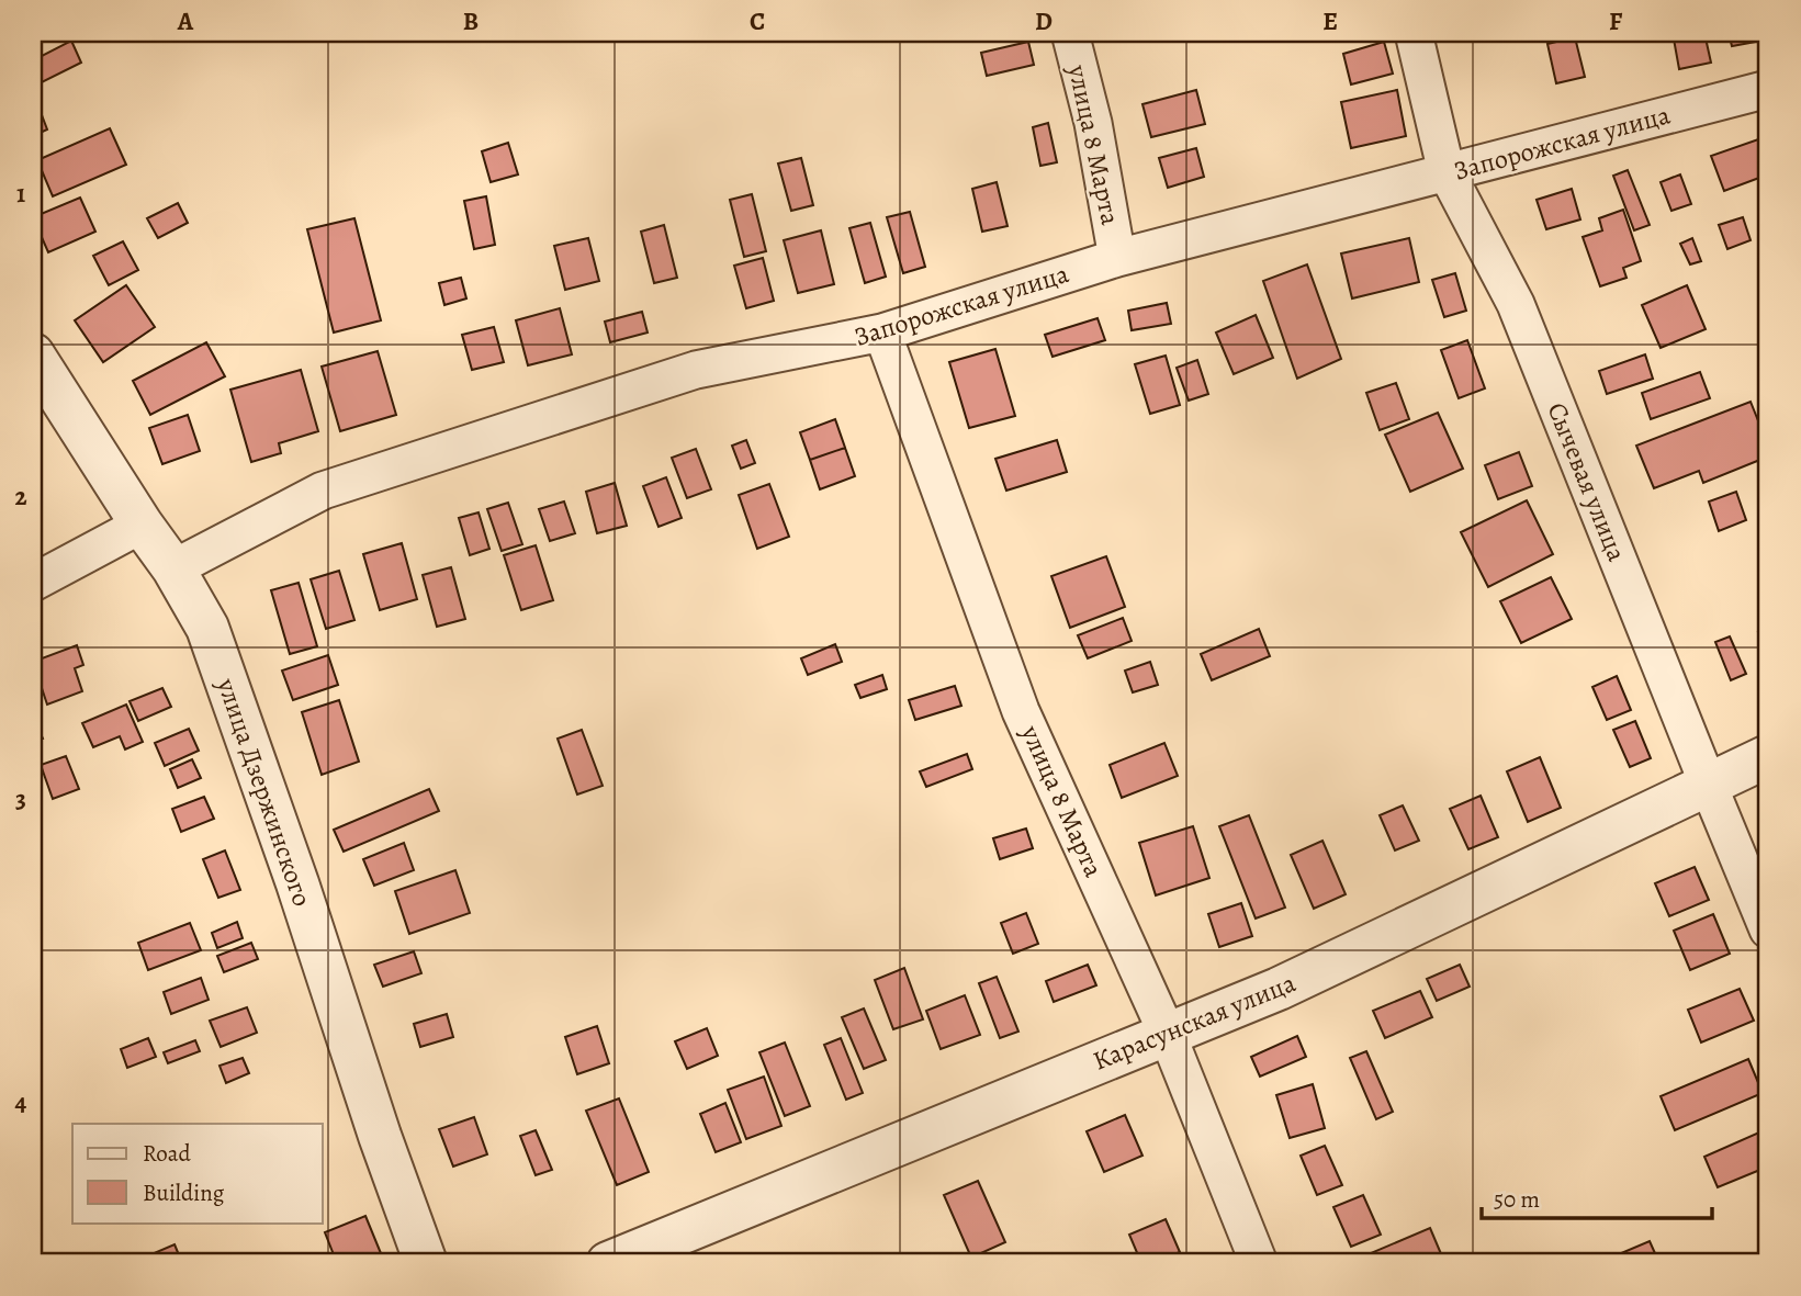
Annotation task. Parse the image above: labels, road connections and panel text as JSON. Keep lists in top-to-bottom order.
{
  "streets": {
    "street": [
      "Запорожская улица",
      "улица 8 Марта",
      "Сычевая улица",
      "улица Дзержинского",
      "Карасунская улица"
    ]
  },
  "crossings": [
    ["Запорожская улица", "улица 8 Марта"],
    ["Запорожская улица", "Сычевая улица"],
    ["Запорожская улица", "улица Дзержинского"],
    ["улица 8 Марта", "Карасунская улица"],
    ["Сычевая улица", "Карасунская улица"]
  ],
  "legend": ["Road", "Building"],
  "scale_bar": "50 m",
  "grid": {
    "columns": [
      "A",
      "B",
      "C",
      "D",
      "E",
      "F"
    ],
    "rows": [
      "1",
      "2",
      "3",
      "4"
    ]
  }
}
